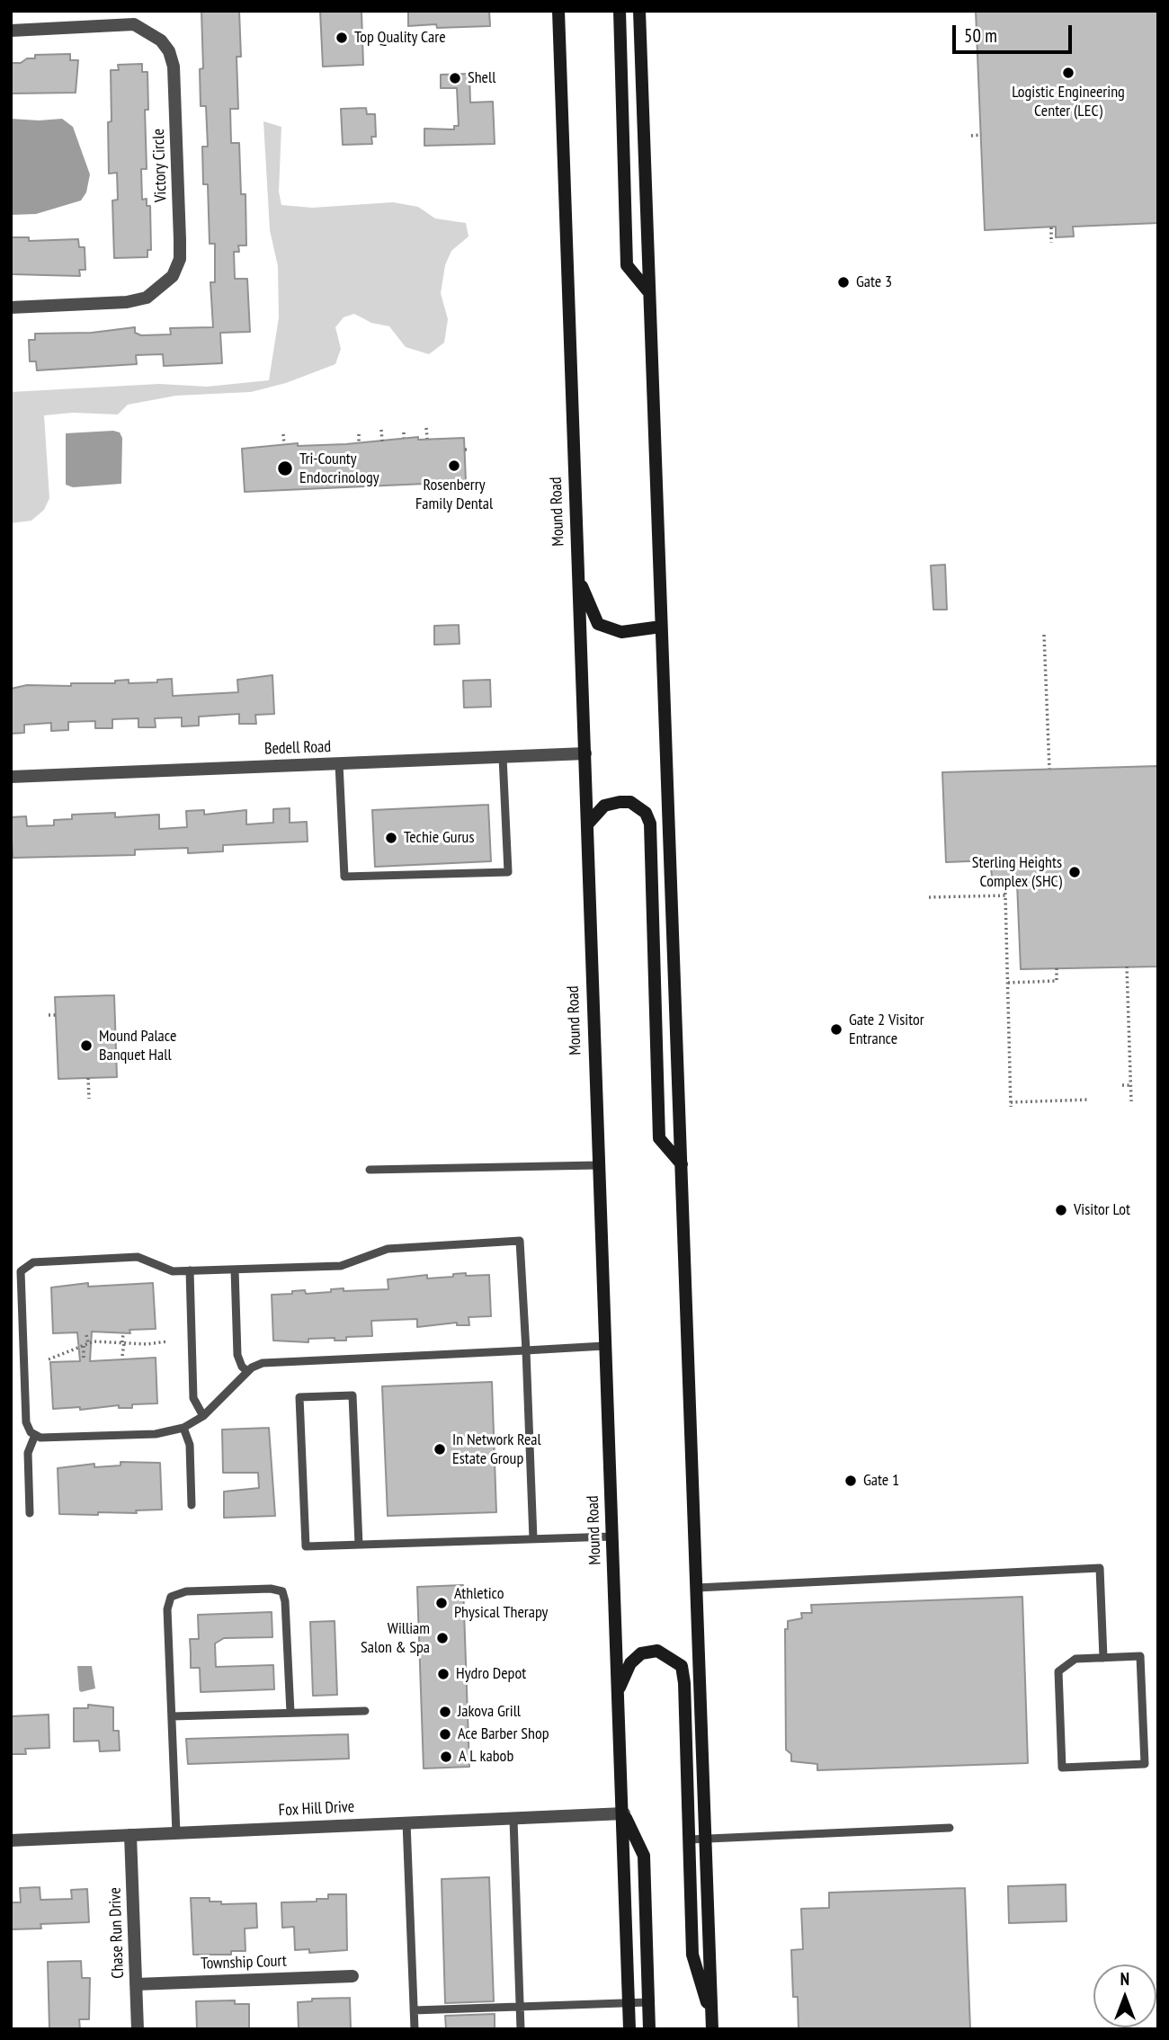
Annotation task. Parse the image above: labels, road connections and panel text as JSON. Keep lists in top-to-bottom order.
{
  "streets": {
    "main road": ["Mound Road"],
    "street": [
      "Victory Circle",
      "Bedell Road",
      "Fox Hill Drive",
      "Chase Run Drive",
      "Township Court"
    ]
  },
  "crossings": [
    ["Mound Road", "Bedell Road"],
    ["Mound Road", "Fox Hill Drive"],
    ["Fox Hill Drive", "Chase Run Drive"],
    ["Chase Run Drive", "Township Court"]
  ],
  "places": [
    "Top Quality Care",
    "Logistic Engineering Center (LEC)",
    "Shell",
    "Gate 3",
    "Rosenberry Family Dental",
    "Tri-County Endocrinology",
    "Techie Gurus",
    "Sterling Heights Complex (SHC)",
    "Gate 2 Visitor Entrance",
    "Mound Palace Banquet Hall",
    "Visitor Lot",
    "In Network Real Estate Group",
    "Gate 1",
    "Athletico Physical Therapy",
    "William Salon & Spa",
    "Hydro Depot",
    "Jakova Grill",
    "Ace Barber Shop",
    "A L kabob"
  ],
  "scale_bar": "50 m",
  "north": "top"
}
